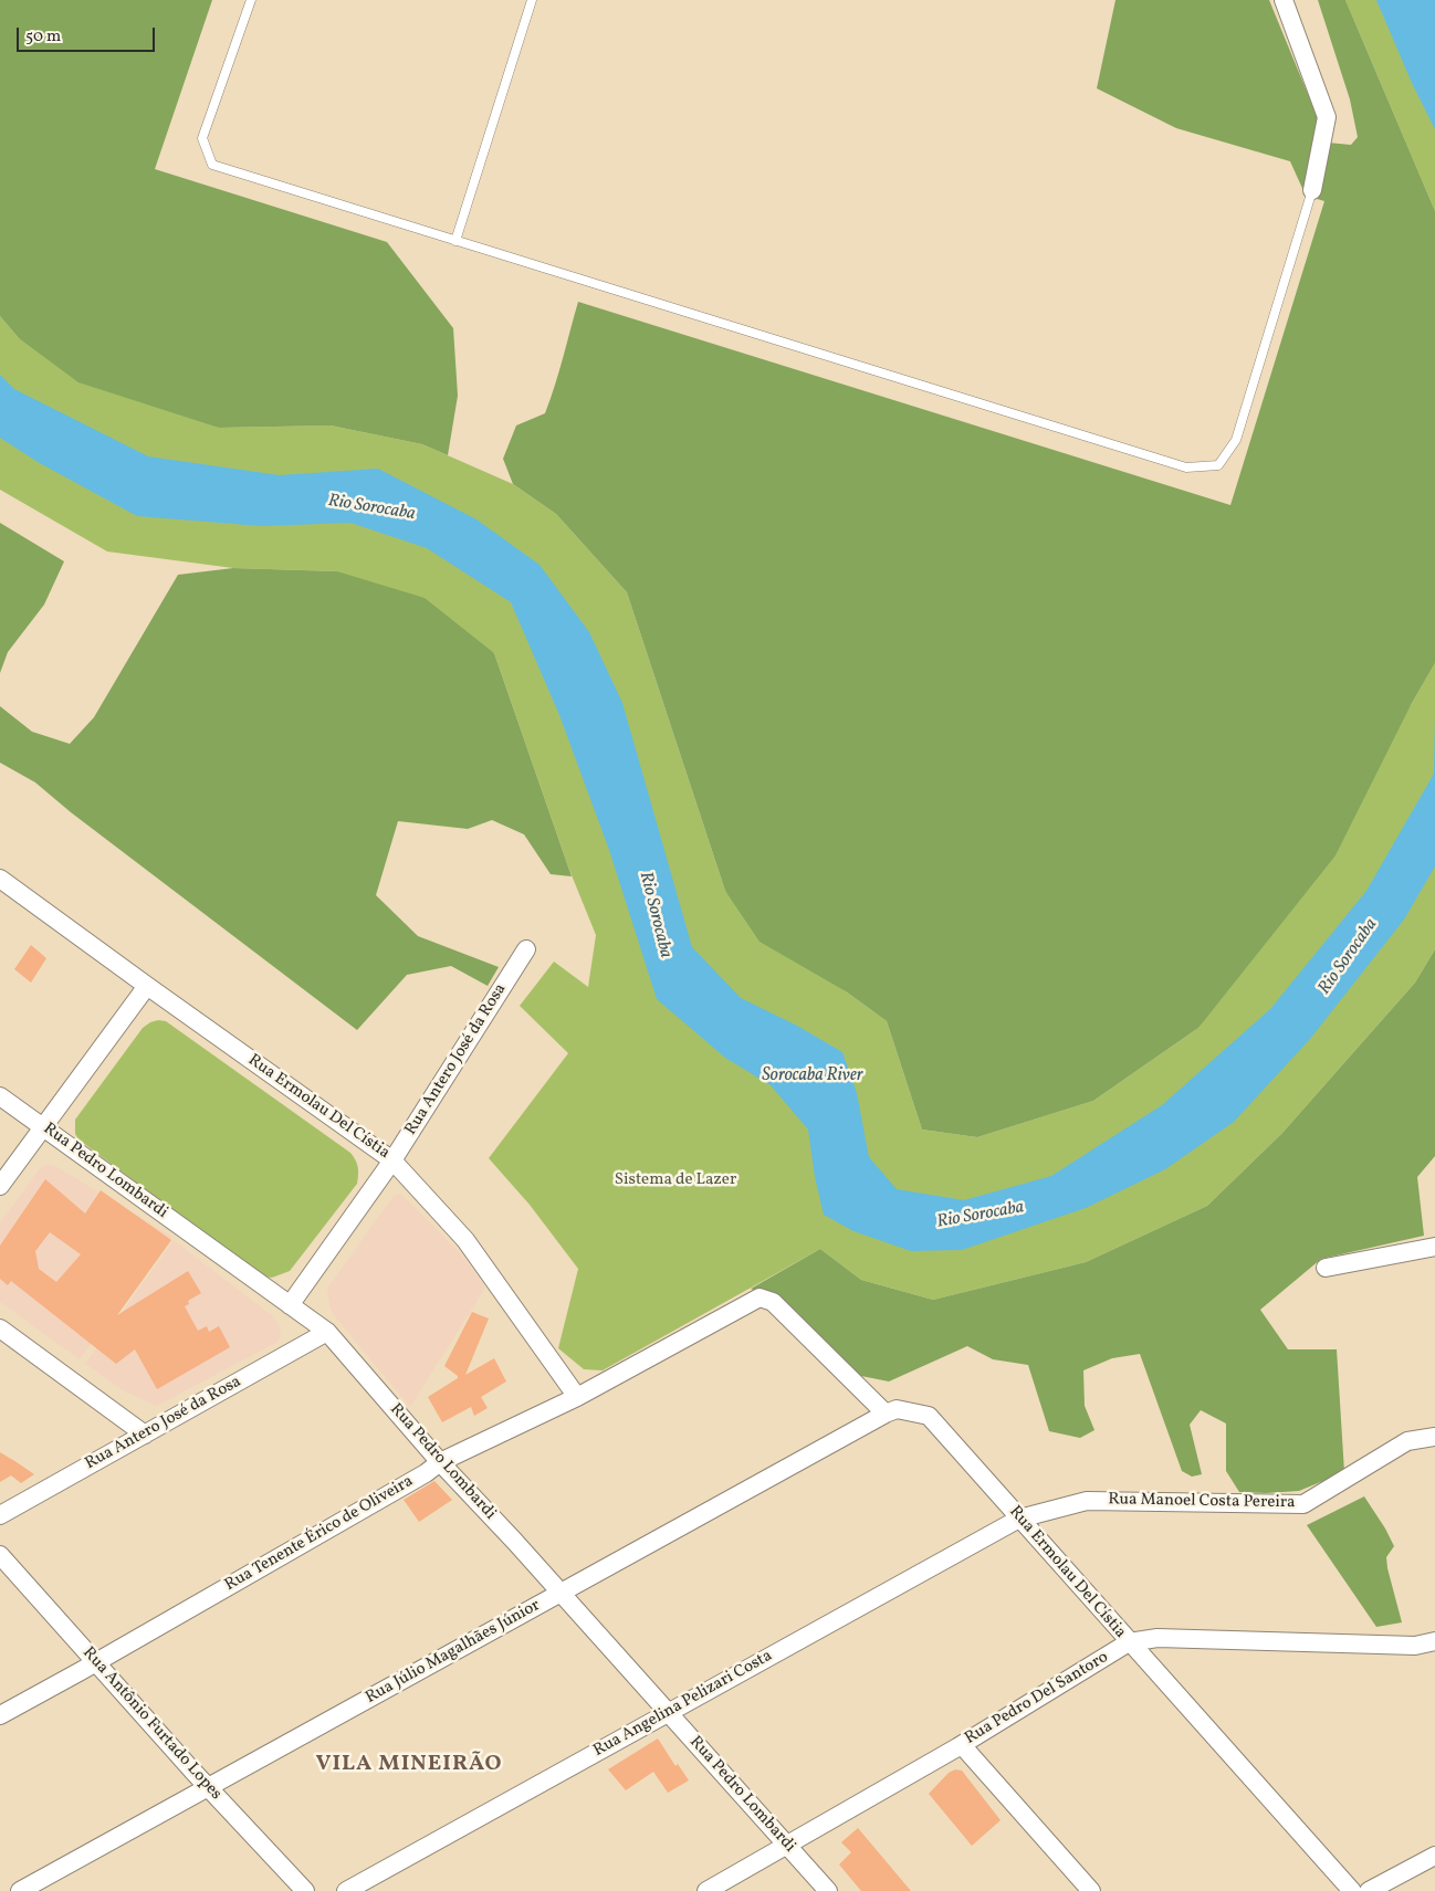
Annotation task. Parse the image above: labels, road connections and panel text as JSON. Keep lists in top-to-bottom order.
{
  "streets": {
    "street": [
      "Rua Antero José da Rosa",
      "Rua Ermolau Del Cístia",
      "Rua Pedro Lombardi",
      "Rua Manoel Costa Pereira",
      "Rua Tenente Érico de Oliveira",
      "Rua Júlio Magalhães Júnior",
      "Rua Pedro Del Santoro",
      "Rua Angelina Pelizari Costa",
      "Rua Antônio Furtado Lopes"
    ]
  },
  "crossings": [
    ["Rua Antero José da Rosa", "Rua Ermolau Del Cístia"],
    ["Rua Antero José da Rosa", "Rua Pedro Lombardi"],
    ["Rua Ermolau Del Cístia", "Rua Manoel Costa Pereira"],
    ["Rua Ermolau Del Cístia", "Rua Tenente Érico de Oliveira"],
    ["Rua Ermolau Del Cístia", "Rua Júlio Magalhães Júnior"],
    ["Rua Ermolau Del Cístia", "Rua Pedro Del Santoro"],
    ["Rua Ermolau Del Cístia", "Rua Angelina Pelizari Costa"],
    ["Rua Pedro Lombardi", "Rua Tenente Érico de Oliveira"],
    ["Rua Pedro Lombardi", "Rua Júlio Magalhães Júnior"],
    ["Rua Pedro Lombardi", "Rua Pedro Del Santoro"],
    ["Rua Pedro Lombardi", "Rua Angelina Pelizari Costa"],
    ["Rua Manoel Costa Pereira", "Rua Angelina Pelizari Costa"],
    ["Rua Tenente Érico de Oliveira", "Rua Júlio Magalhães Júnior"],
    ["Rua Tenente Érico de Oliveira", "Rua Antônio Furtado Lopes"],
    ["Rua Júlio Magalhães Júnior", "Rua Antônio Furtado Lopes"]
  ],
  "districts": ["VILA MINEIRÃO"],
  "water": ["Rio Sorocaba", "Sorocaba River"],
  "parks": ["Sistema de Lazer"],
  "scale_bar": "50 m"
}
